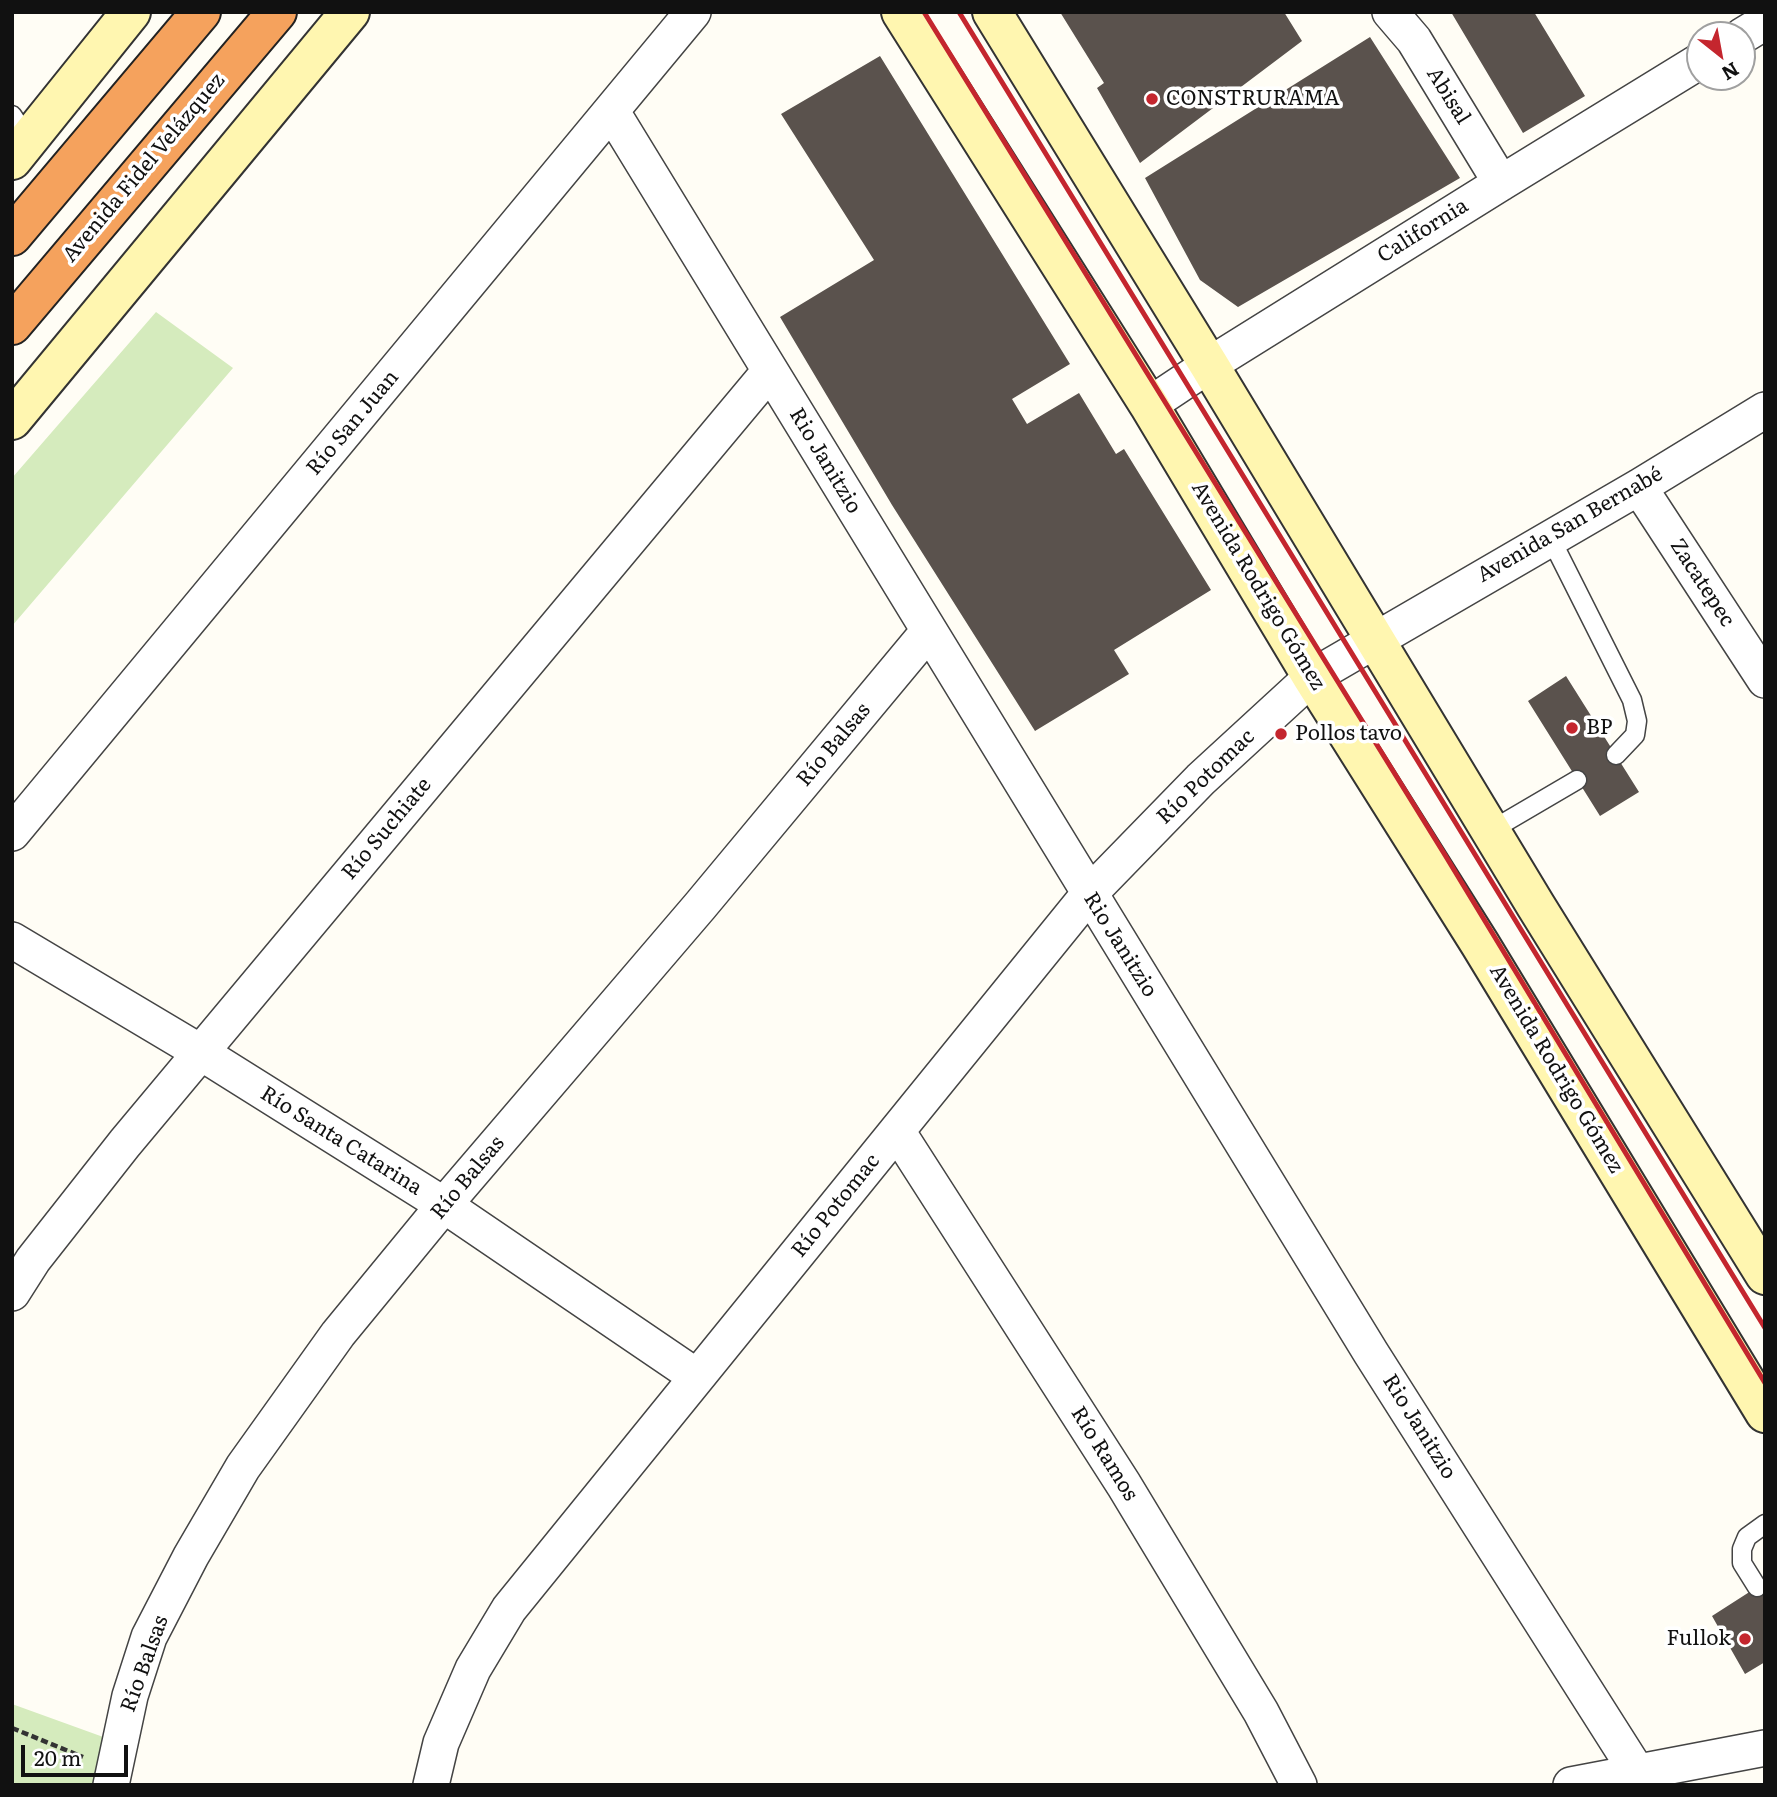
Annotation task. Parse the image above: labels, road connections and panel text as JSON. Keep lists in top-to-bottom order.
{
  "streets": {
    "highway": ["Avenida Fidel Velázquez"],
    "main road": ["Avenida Rodrigo Gómez"],
    "street": [
      "Abisal",
      "California",
      "Río San Juan",
      "Rio Janitzio",
      "Avenida San Bernabé",
      "Zacatepec",
      "Río Balsas",
      "Río Potomac",
      "Río Suchiate",
      "Río Santa Catarina",
      "Río Ramos"
    ]
  },
  "crossings": [
    ["Abisal", "California"],
    ["California", "Avenida Rodrigo Gómez"],
    ["Río San Juan", "Rio Janitzio"],
    ["Rio Janitzio", "Río Balsas"],
    ["Rio Janitzio", "Río Potomac"],
    ["Rio Janitzio", "Río Suchiate"],
    ["Avenida San Bernabé", "Zacatepec"],
    ["Avenida San Bernabé", "Avenida Rodrigo Gómez"],
    ["Avenida San Bernabé", "Río Potomac"],
    ["Avenida Rodrigo Gómez", "Río Potomac"],
    ["Río Balsas", "Río Santa Catarina"],
    ["Río Potomac", "Río Santa Catarina"],
    ["Río Potomac", "Río Ramos"],
    ["Río Suchiate", "Río Santa Catarina"]
  ],
  "places": [
    "CONSTRURAMA",
    "BP",
    "Pollos tavo",
    "Fullok"
  ],
  "scale_bar": "20 m",
  "north": "bottom right"
}
